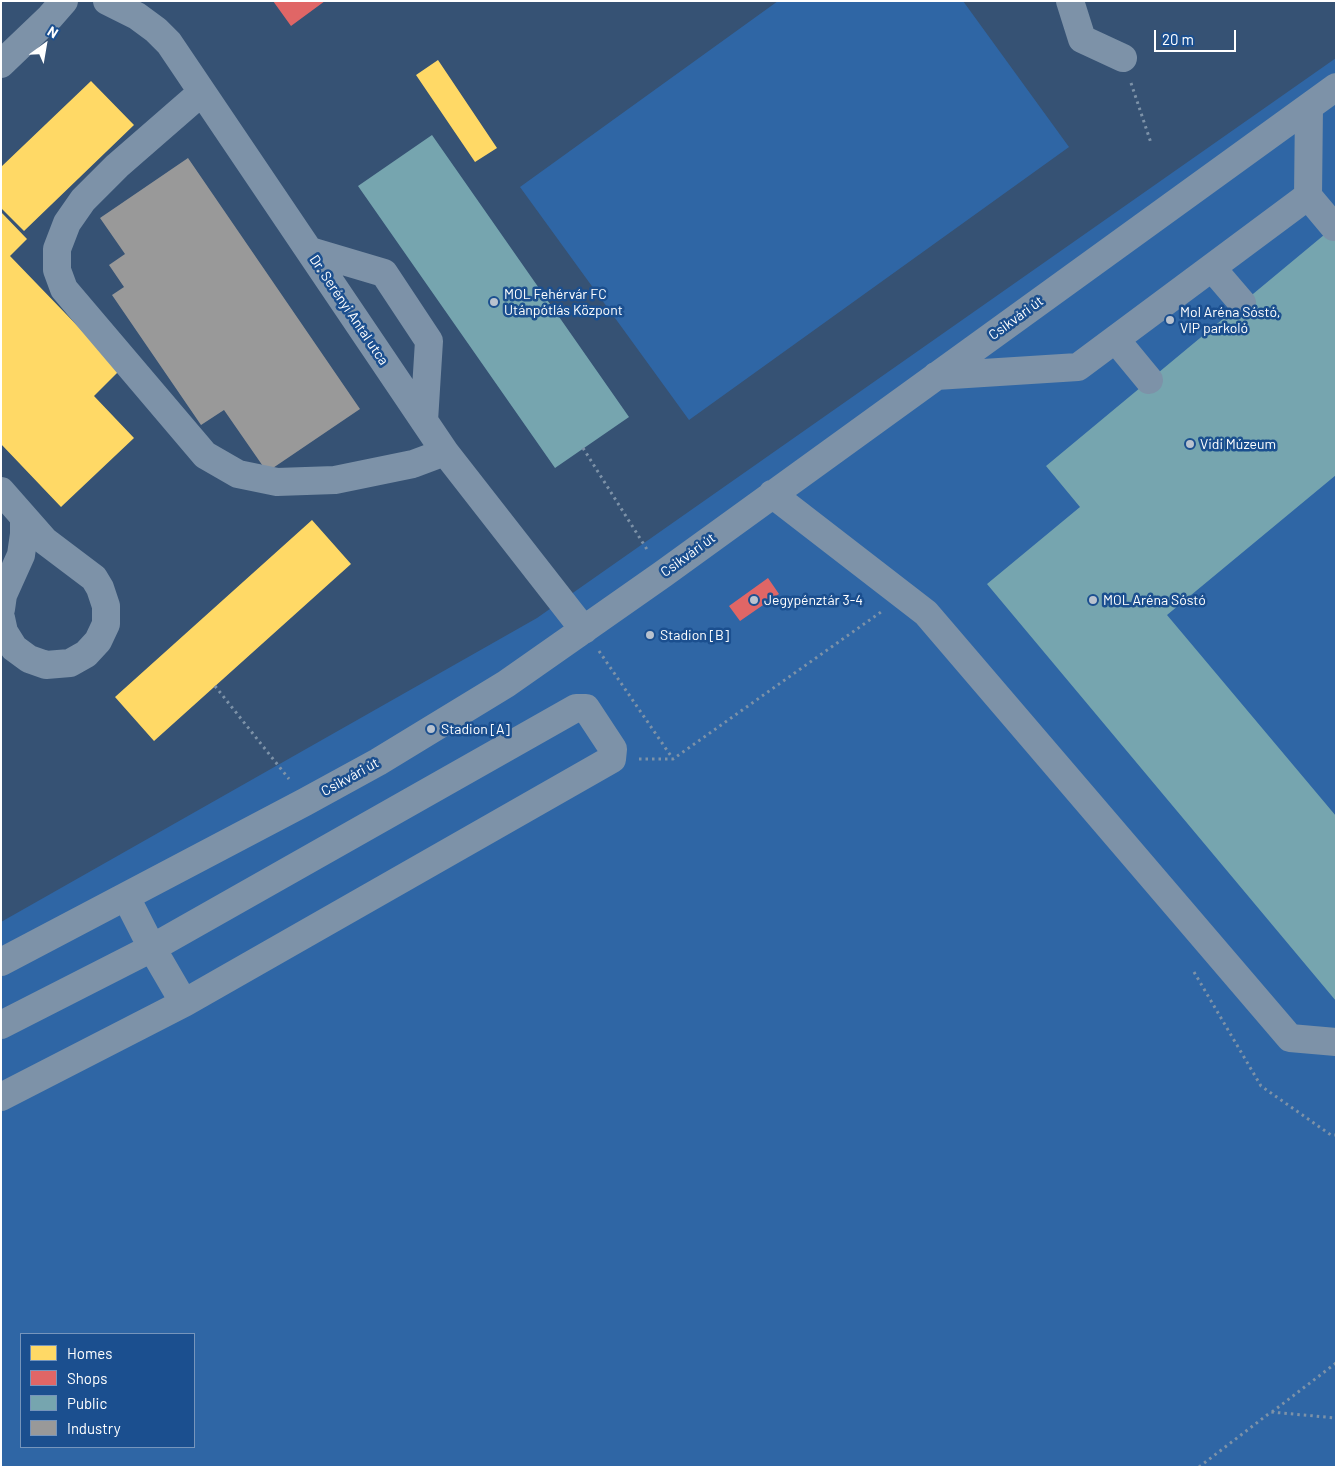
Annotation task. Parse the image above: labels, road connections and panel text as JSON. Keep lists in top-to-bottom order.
{
  "streets": {
    "street": ["Dr. Serényi Antal utca", "Csikvári út"]
  },
  "crossings": [
    ["Dr. Serényi Antal utca", "Csikvári út"]
  ],
  "places": [
    "MOL Fehérvár FC Utánpótlás Központ",
    "Mol Aréna Sóstó, VIP parkoló",
    "Vidi Múzeum",
    "Jegypénztár 3-4",
    "MOL Aréna Sóstó",
    "Stadion [B]",
    "Stadion [A]"
  ],
  "legend": [
    "Homes",
    "Shops",
    "Public",
    "Industry"
  ],
  "scale_bar": "20 m",
  "north": "top right"
}
